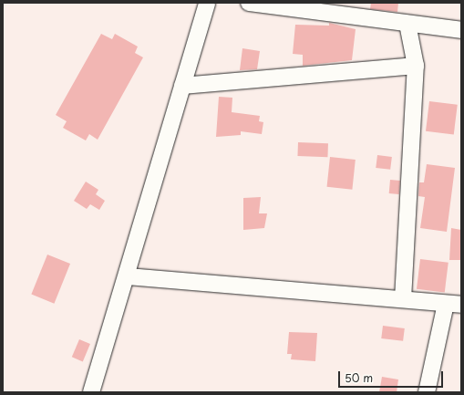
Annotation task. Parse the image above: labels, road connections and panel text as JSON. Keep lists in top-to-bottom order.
{
  "scale_bar": "50 m"
}
